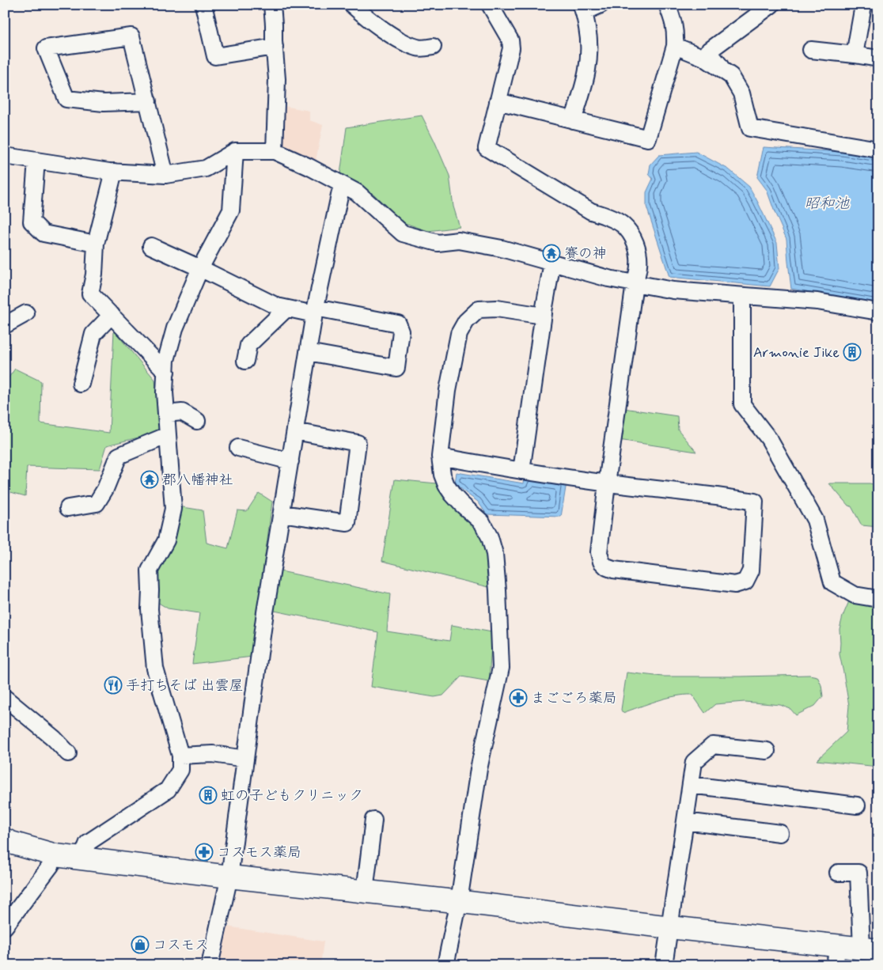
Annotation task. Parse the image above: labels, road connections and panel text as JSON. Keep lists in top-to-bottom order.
{
  "water": ["昭和池"],
  "places": {
    "temple": ["賽の神", "郡八幡神社"],
    "building": ["Armonie Jike", "虹の子どもクリニック"],
    "restaurant": ["手打ちそば 出雲屋"],
    "pharmacy": ["まごごろ薬局", "コスモス薬局"],
    "shop": ["コスモス"]
  }
}
